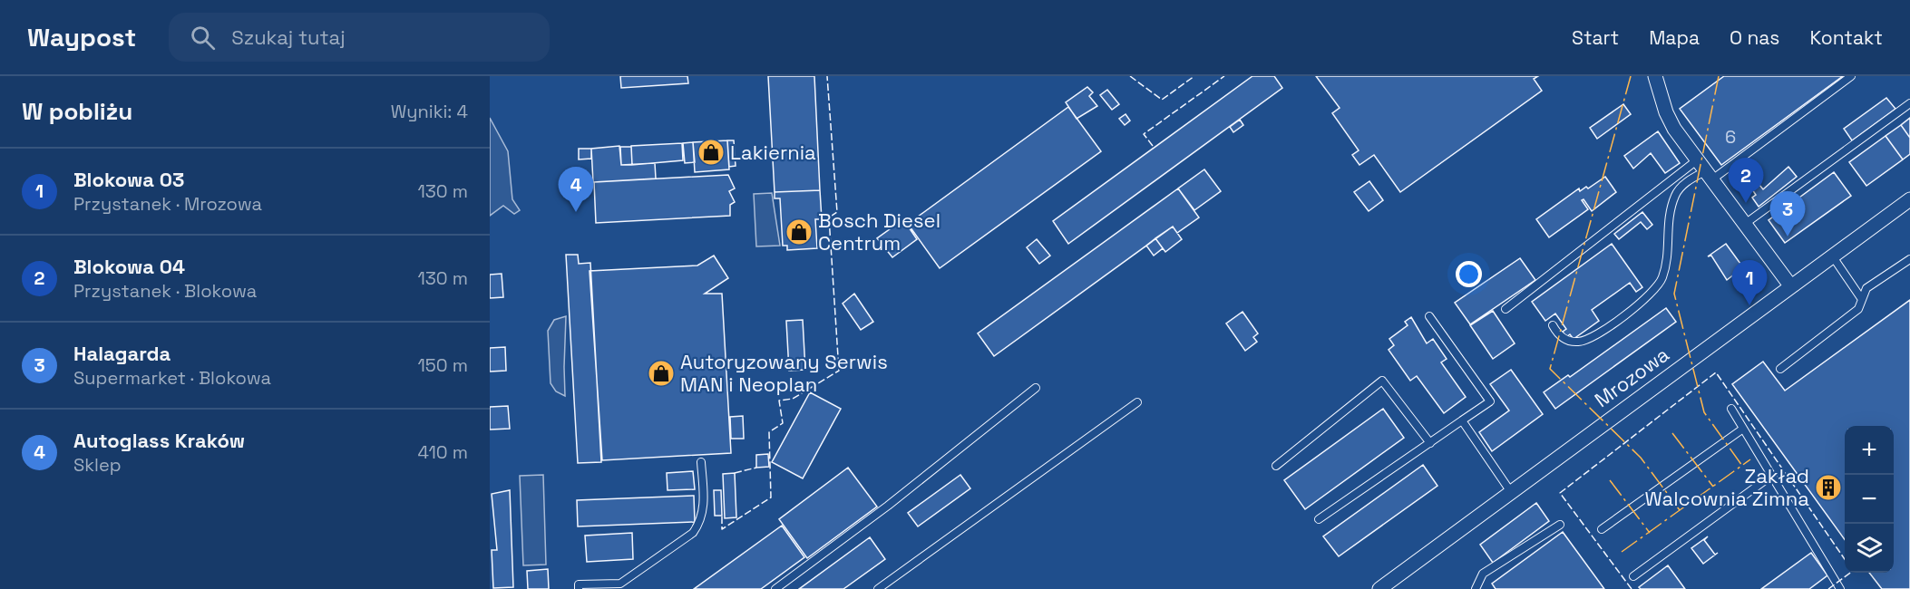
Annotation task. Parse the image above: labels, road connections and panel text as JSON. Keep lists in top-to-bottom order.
{
  "streets": {
    "street": ["Mrozowa"]
  },
  "places": {
    "shop": ["Lakiernia", "Bosch Diesel Centrum", "Autoryzowany Serwis MAN i Neoplan"],
    "building": ["Zakład Walcownia Zimna"]
  },
  "house_numbers": ["6"],
  "page": {
    "header": "Waypost",
    "search": "Szukaj tutaj",
    "nav": [
      "Start",
      "Mapa",
      "O nas",
      "Kontakt"
    ],
    "heading": ["W pobliżu", "Wyniki: 4"],
    "list": [
      {
        "mark": "1",
        "name": "Blokowa 03",
        "note": "Przystanek · Mrozowa",
        "value": "130 m"
      },
      {
        "mark": "2",
        "name": "Blokowa 04",
        "note": "Przystanek · Blokowa",
        "value": "130 m"
      },
      {
        "mark": "3",
        "name": "Halagarda",
        "note": "Supermarket · Blokowa",
        "value": "150 m"
      },
      {
        "mark": "4",
        "name": "Autoglass Kraków",
        "note": "Sklep",
        "value": "410 m"
      }
    ],
    "pins": [
      "2",
      "4",
      "3",
      "1"
    ],
    "map_buttons": ["+", "−"]
  }
}
